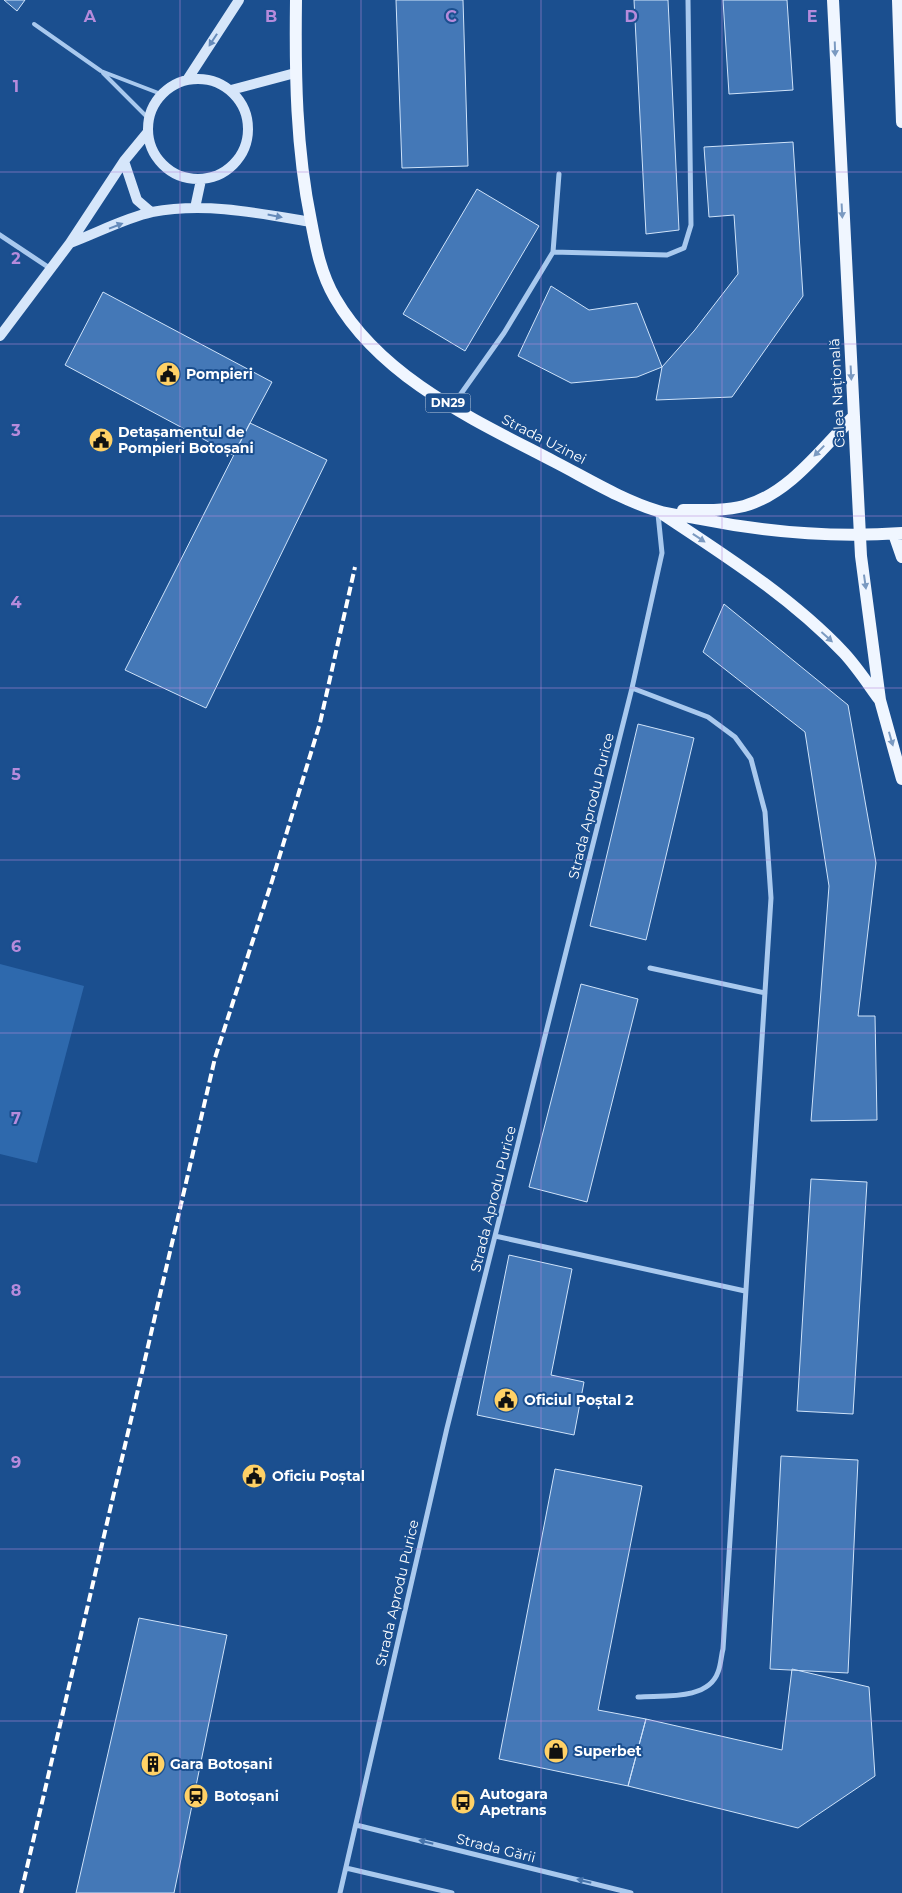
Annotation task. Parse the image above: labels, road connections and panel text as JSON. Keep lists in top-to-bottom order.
{
  "streets": {
    "main road": ["Calea Națională", "DN29", "Strada Uzinei"],
    "street": ["Strada Aprodu Purice", "Strada Gării"]
  },
  "crossings": [
    ["Calea Națională", "DN29"],
    ["Calea Națională", "Strada Uzinei"],
    ["DN29", "Strada Uzinei"],
    ["DN29", "Strada Aprodu Purice"],
    ["Strada Uzinei", "Strada Aprodu Purice"],
    ["Strada Aprodu Purice", "Strada Gării"]
  ],
  "one_way": ["Calea Națională"],
  "places": {
    "public building": [
      "Pompieri",
      "Detașamentul de Pompieri Botoșani",
      "Oficiul Poștal 2",
      "Oficiu Poștal"
    ],
    "shop": ["Superbet"],
    "building": ["Gara Botoșani"],
    "station": ["Botoșani"],
    "bus stop": ["Autogara Apetrans"]
  },
  "grid": {
    "columns": [
      "A",
      "B",
      "C",
      "D",
      "E"
    ],
    "rows": [
      "1",
      "2",
      "3",
      "4",
      "5",
      "6",
      "7",
      "8",
      "9"
    ]
  }
}
